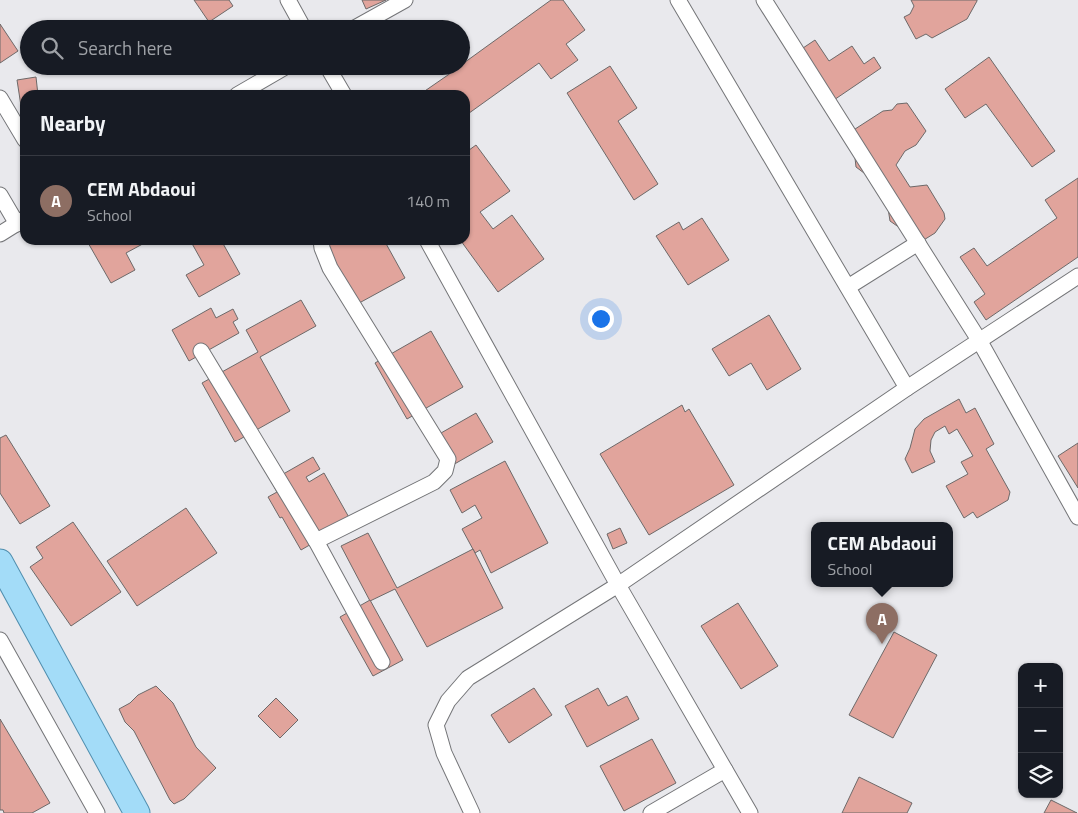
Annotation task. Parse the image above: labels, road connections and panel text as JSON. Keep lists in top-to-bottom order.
{
  "page": {
    "search": "Search here",
    "heading": "Nearby",
    "list": [
      {
        "mark": "A",
        "name": "CEM Abdaoui",
        "note": "School",
        "value": "140 m"
      }
    ],
    "popup": ["CEM Abdaoui", "School"],
    "pins": "A",
    "map_buttons": ["+", "−"]
  }
}
